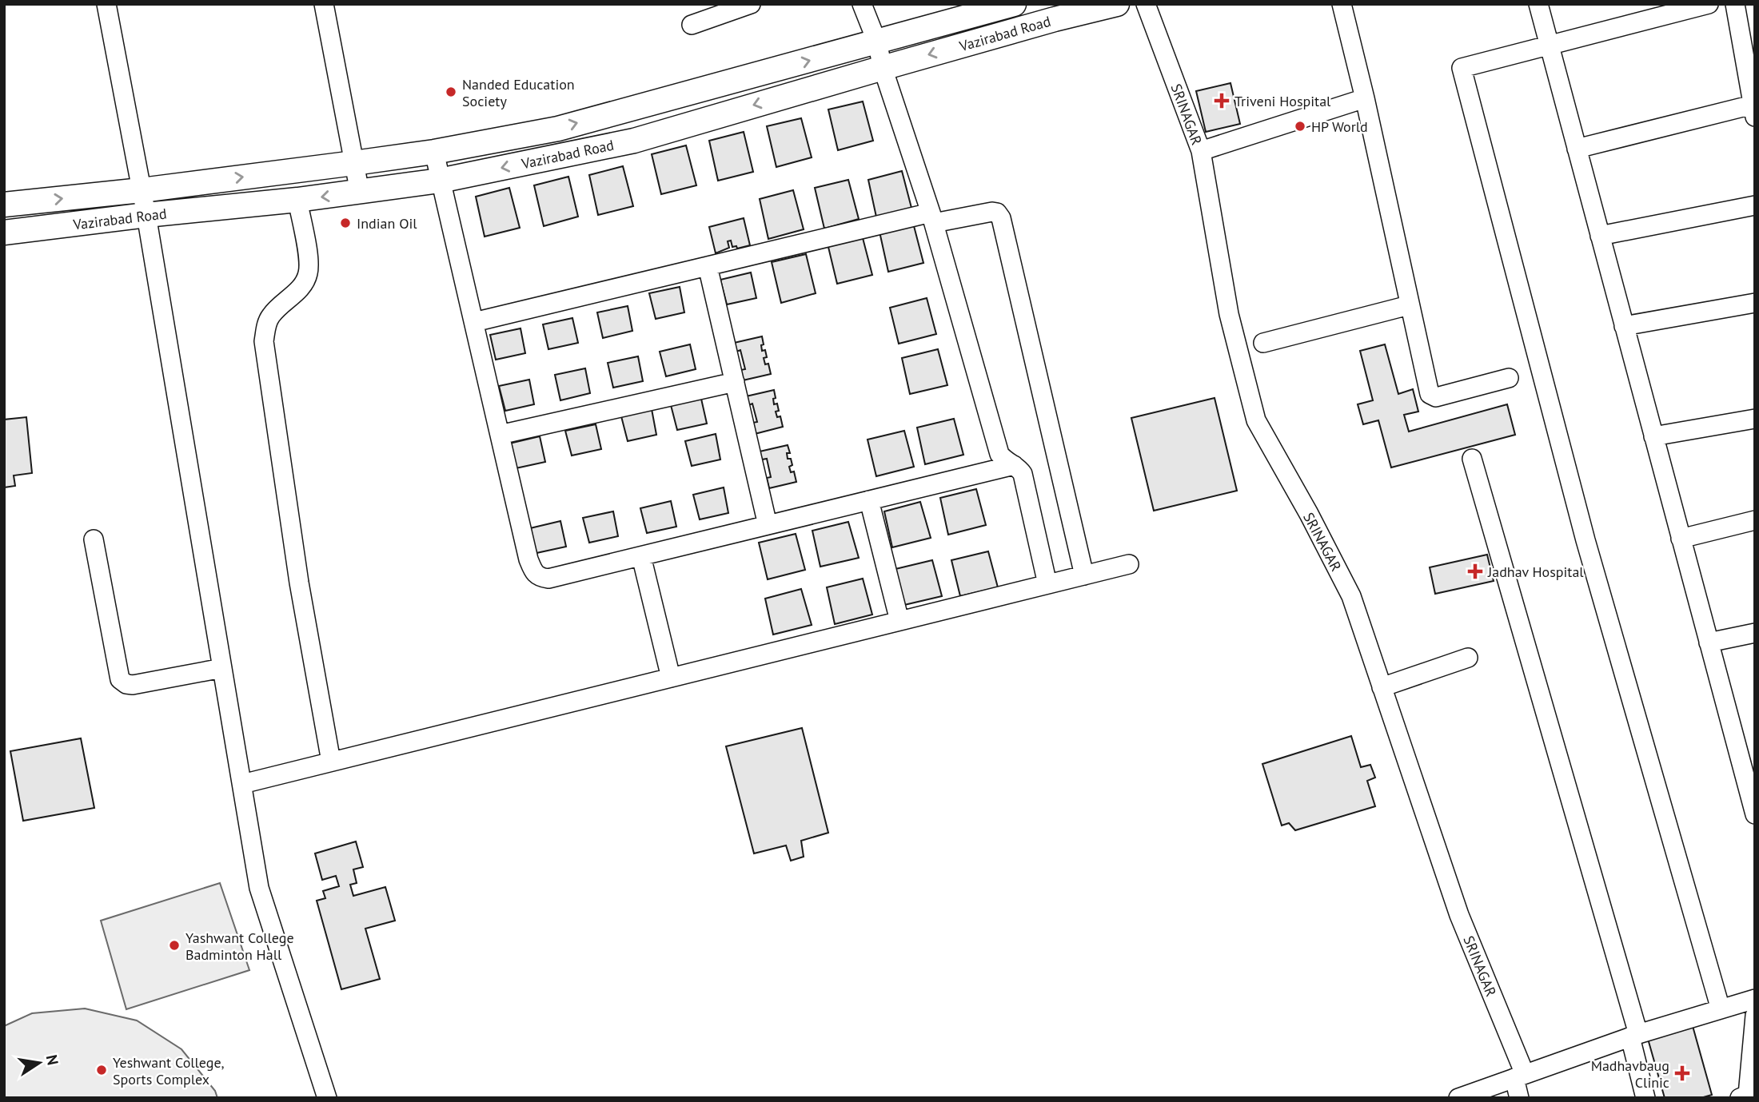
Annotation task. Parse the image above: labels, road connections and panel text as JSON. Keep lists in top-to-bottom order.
{
  "streets": {
    "main road": ["Vazirabad Road"],
    "street": ["SRINAGAR"]
  },
  "places": {
    "other": [
      "Nanded Education Society",
      "HP World",
      "Indian Oil",
      "Yashwant College Badminton Hall",
      "Yeshwant College, Sports Complex"
    ],
    "health": ["Triveni Hospital", "Jadhav Hospital", "Madhavbaug Clinic"]
  },
  "north": "right"
}
